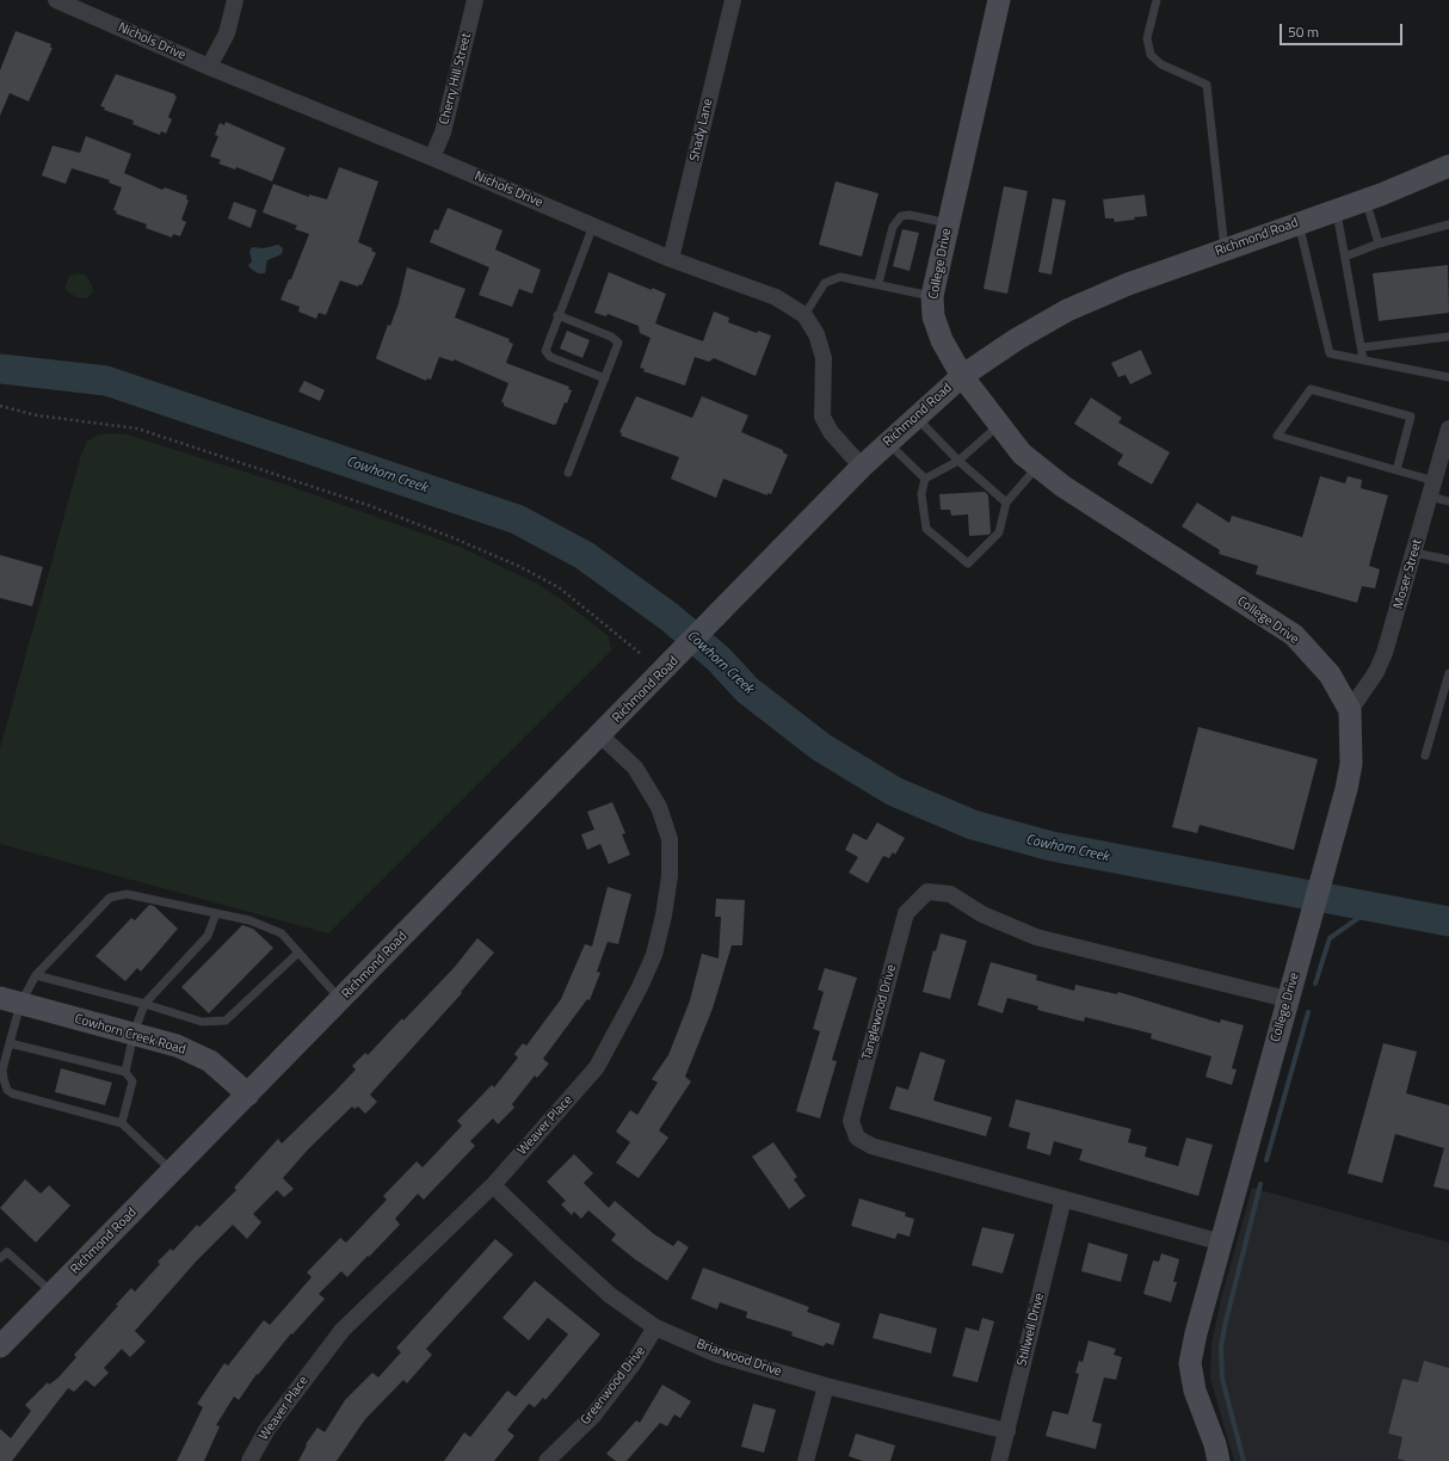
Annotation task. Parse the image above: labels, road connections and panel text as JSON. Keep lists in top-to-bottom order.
{
  "streets": {
    "street": [
      "Nichols Drive",
      "Cherry Hill Street",
      "Shady Lane",
      "Richmond Road",
      "College Drive",
      "Moser Street",
      "Tanglewood Drive",
      "Cowhorn Creek Road",
      "Weaver Place",
      "Stillwell Drive",
      "Briarwood Drive",
      "Greenwood Drive"
    ]
  },
  "crossings": [
    ["Nichols Drive", "Cherry Hill Street"],
    ["Nichols Drive", "Shady Lane"],
    ["Nichols Drive", "Richmond Road"],
    ["Richmond Road", "College Drive"],
    ["Richmond Road", "Cowhorn Creek Road"],
    ["Richmond Road", "Weaver Place"],
    ["College Drive", "Moser Street"],
    ["College Drive", "Tanglewood Drive"],
    ["Tanglewood Drive", "Stillwell Drive"],
    ["Weaver Place", "Briarwood Drive"],
    ["Stillwell Drive", "Briarwood Drive"],
    ["Briarwood Drive", "Greenwood Drive"]
  ],
  "water": ["Cowhorn Creek"],
  "scale_bar": "50 m"
}
